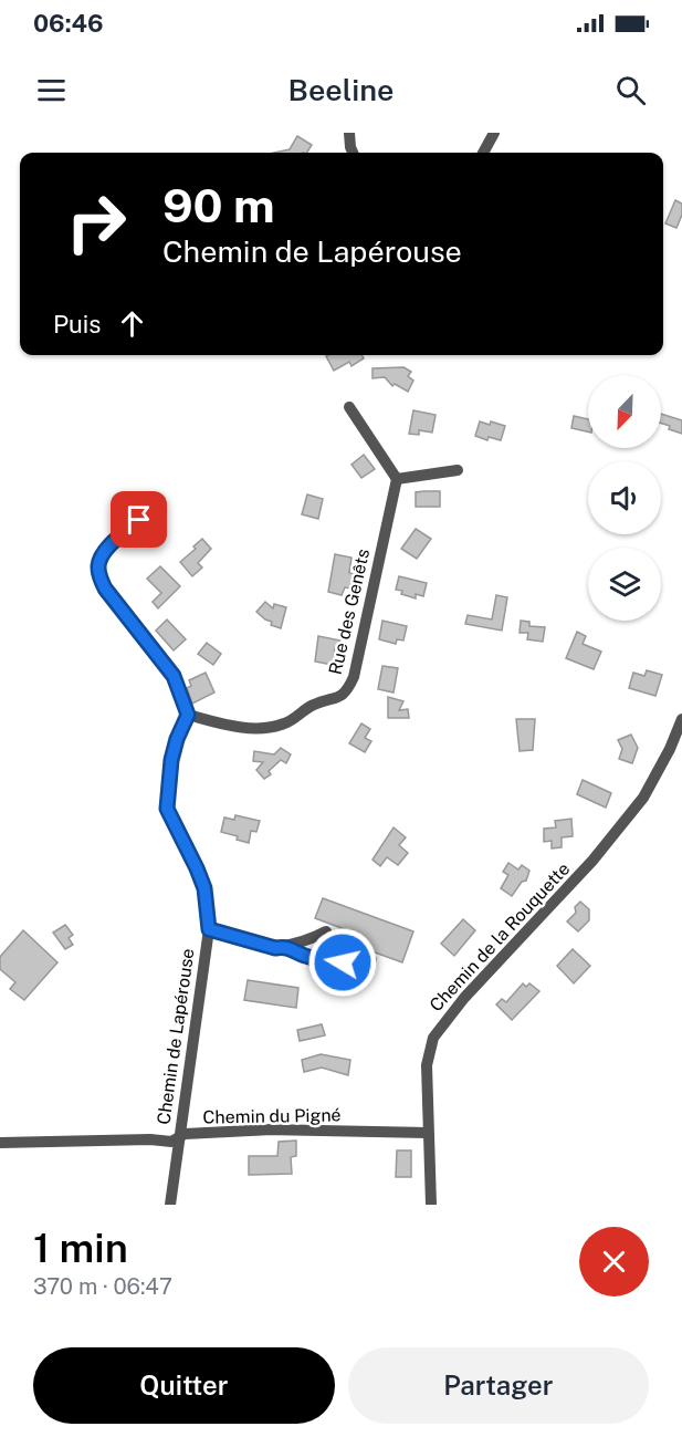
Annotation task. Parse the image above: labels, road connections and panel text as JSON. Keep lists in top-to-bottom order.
{
  "streets": {
    "street": [
      "Rue des Genêts",
      "Chemin de la Rouquette",
      "Chemin de Lapérouse",
      "Chemin du Pigné"
    ]
  },
  "crossings": [
    ["Rue des Genêts", "Chemin de Lapérouse"],
    ["Chemin de la Rouquette", "Chemin du Pigné"],
    ["Chemin de Lapérouse", "Chemin du Pigné"]
  ],
  "north": "bottom left",
  "page": {
    "status": "06:46",
    "header": "Beeline",
    "turn": ["90 m", "Chemin de Lapérouse"],
    "then": "Puis",
    "heading": ["1 min", "370 m · 06:47"],
    "buttons": ["Quitter", "Partager"]
  }
}
